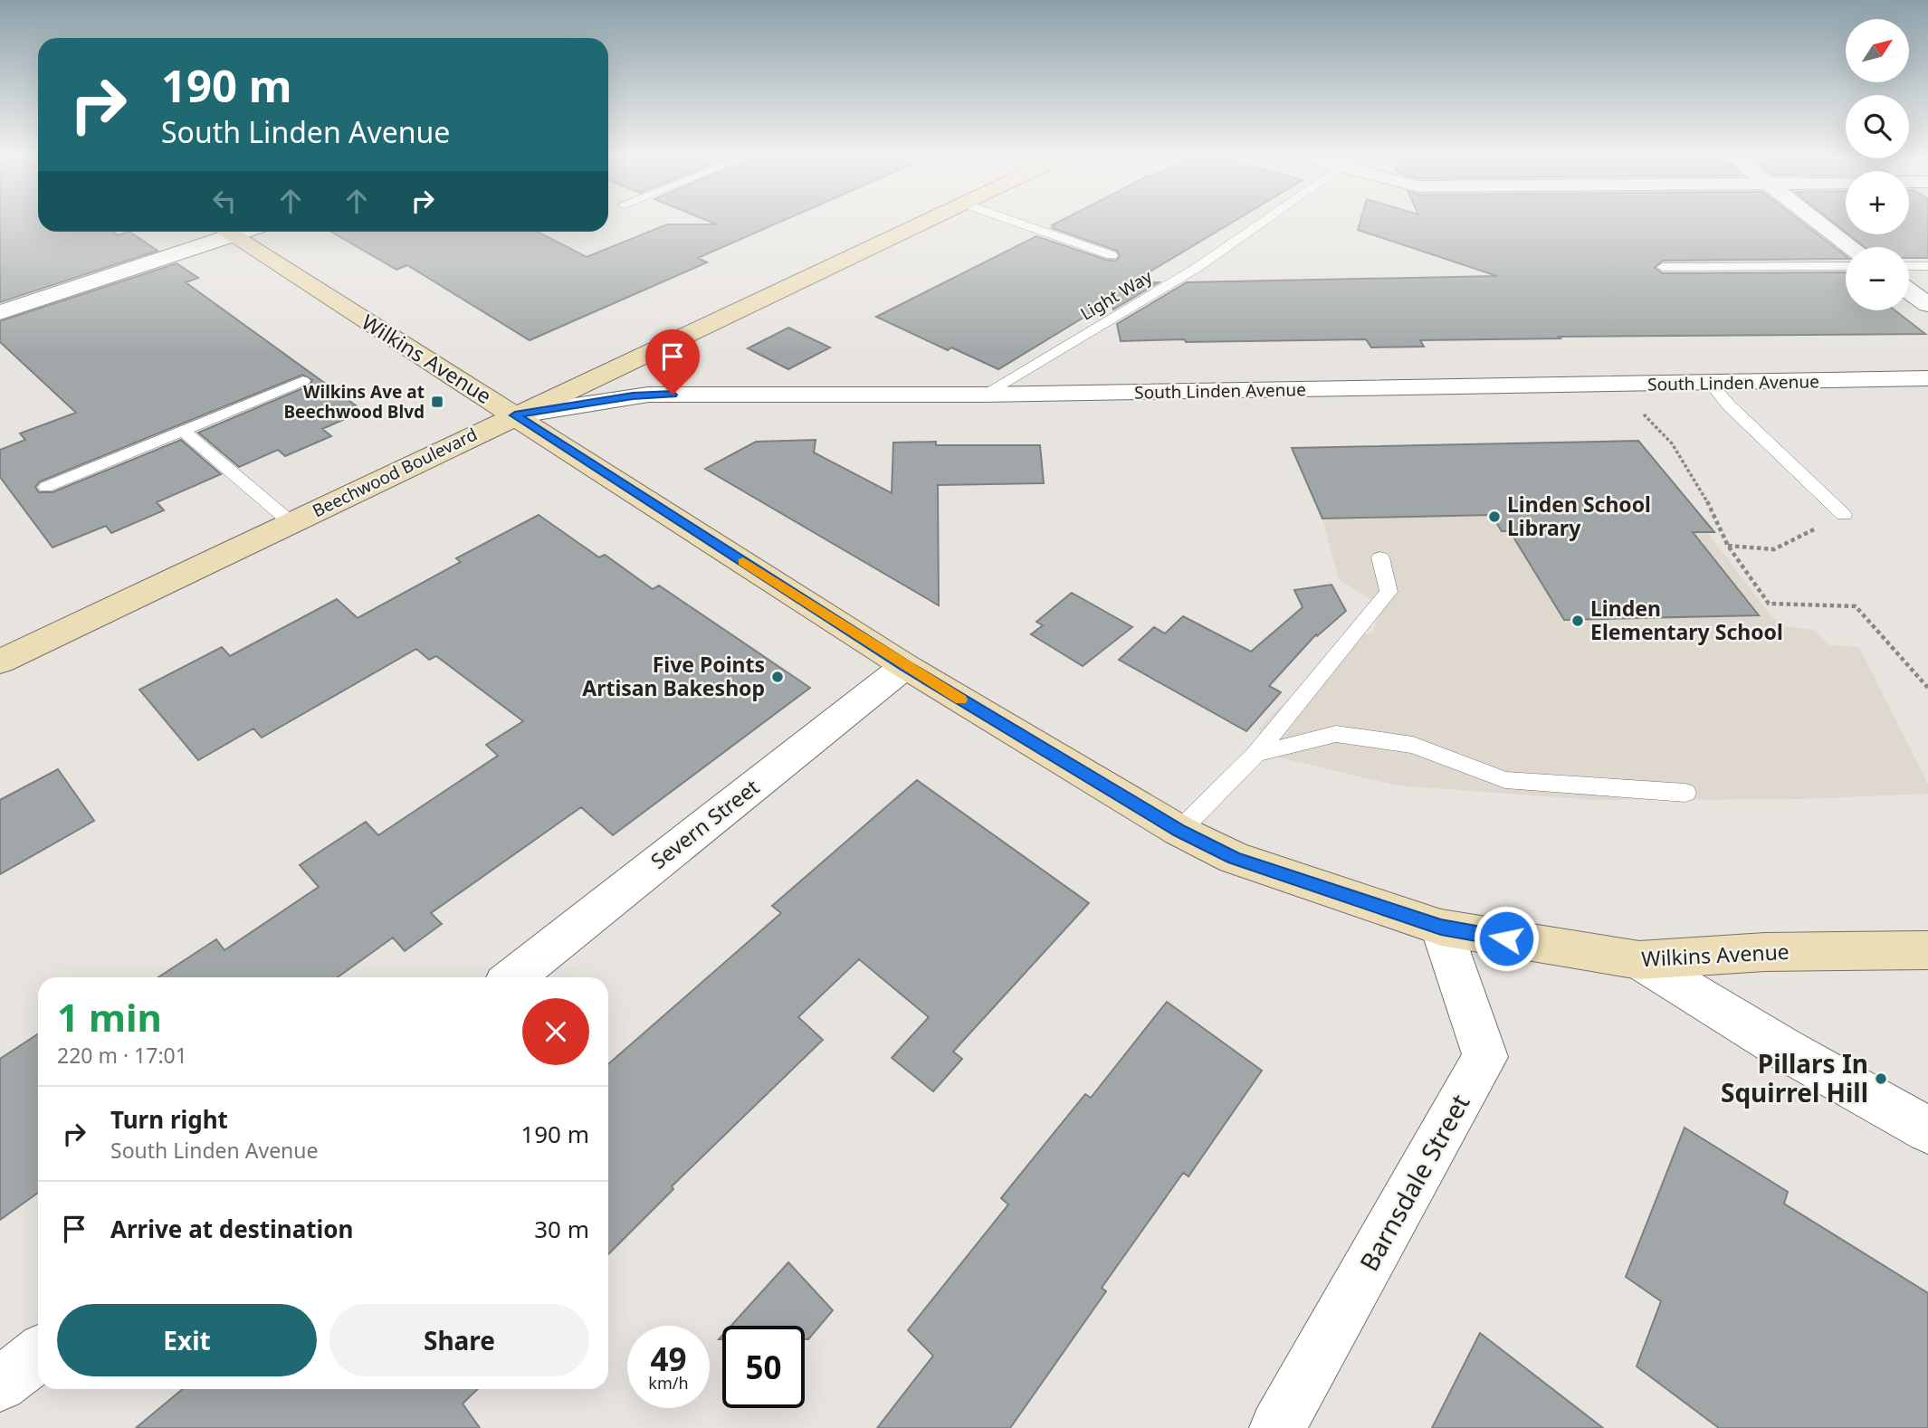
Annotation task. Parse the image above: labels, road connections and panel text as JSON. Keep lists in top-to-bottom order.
{
  "streets": {
    "main road": ["Wilkins Avenue", "Beechwood Boulevard"],
    "street": ["South Linden Avenue", "Severn Street", "Barnsdale Street"],
    "lane": ["Light Way"]
  },
  "crossings": [
    ["Light Way", "South Linden Avenue"],
    ["Wilkins Avenue", "South Linden Avenue"],
    ["Wilkins Avenue", "Beechwood Boulevard"],
    ["Wilkins Avenue", "Severn Street"],
    ["Wilkins Avenue", "Barnsdale Street"],
    ["South Linden Avenue", "Beechwood Boulevard"]
  ],
  "places": {
    "transit": ["Wilkins Ave at Beechwood Blvd"],
    "other": [
      "Linden School Library",
      "Linden Elementary School",
      "Five Points Artisan Bakeshop",
      "Pillars In Squirrel Hill"
    ]
  },
  "north": "top right",
  "page": {
    "map_buttons": ["+", "−"],
    "turn": ["190 m", "South Linden Avenue"],
    "heading": ["1 min", "220 m · 17:01"],
    "list": [
      {
        "name": "Turn right",
        "note": "South Linden Avenue",
        "value": "190 m"
      },
      {
        "name": "Arrive at destination",
        "value": "30 m"
      }
    ],
    "buttons": ["Exit", "Share"],
    "speed": "49 km/h",
    "limit": "50"
  }
}
